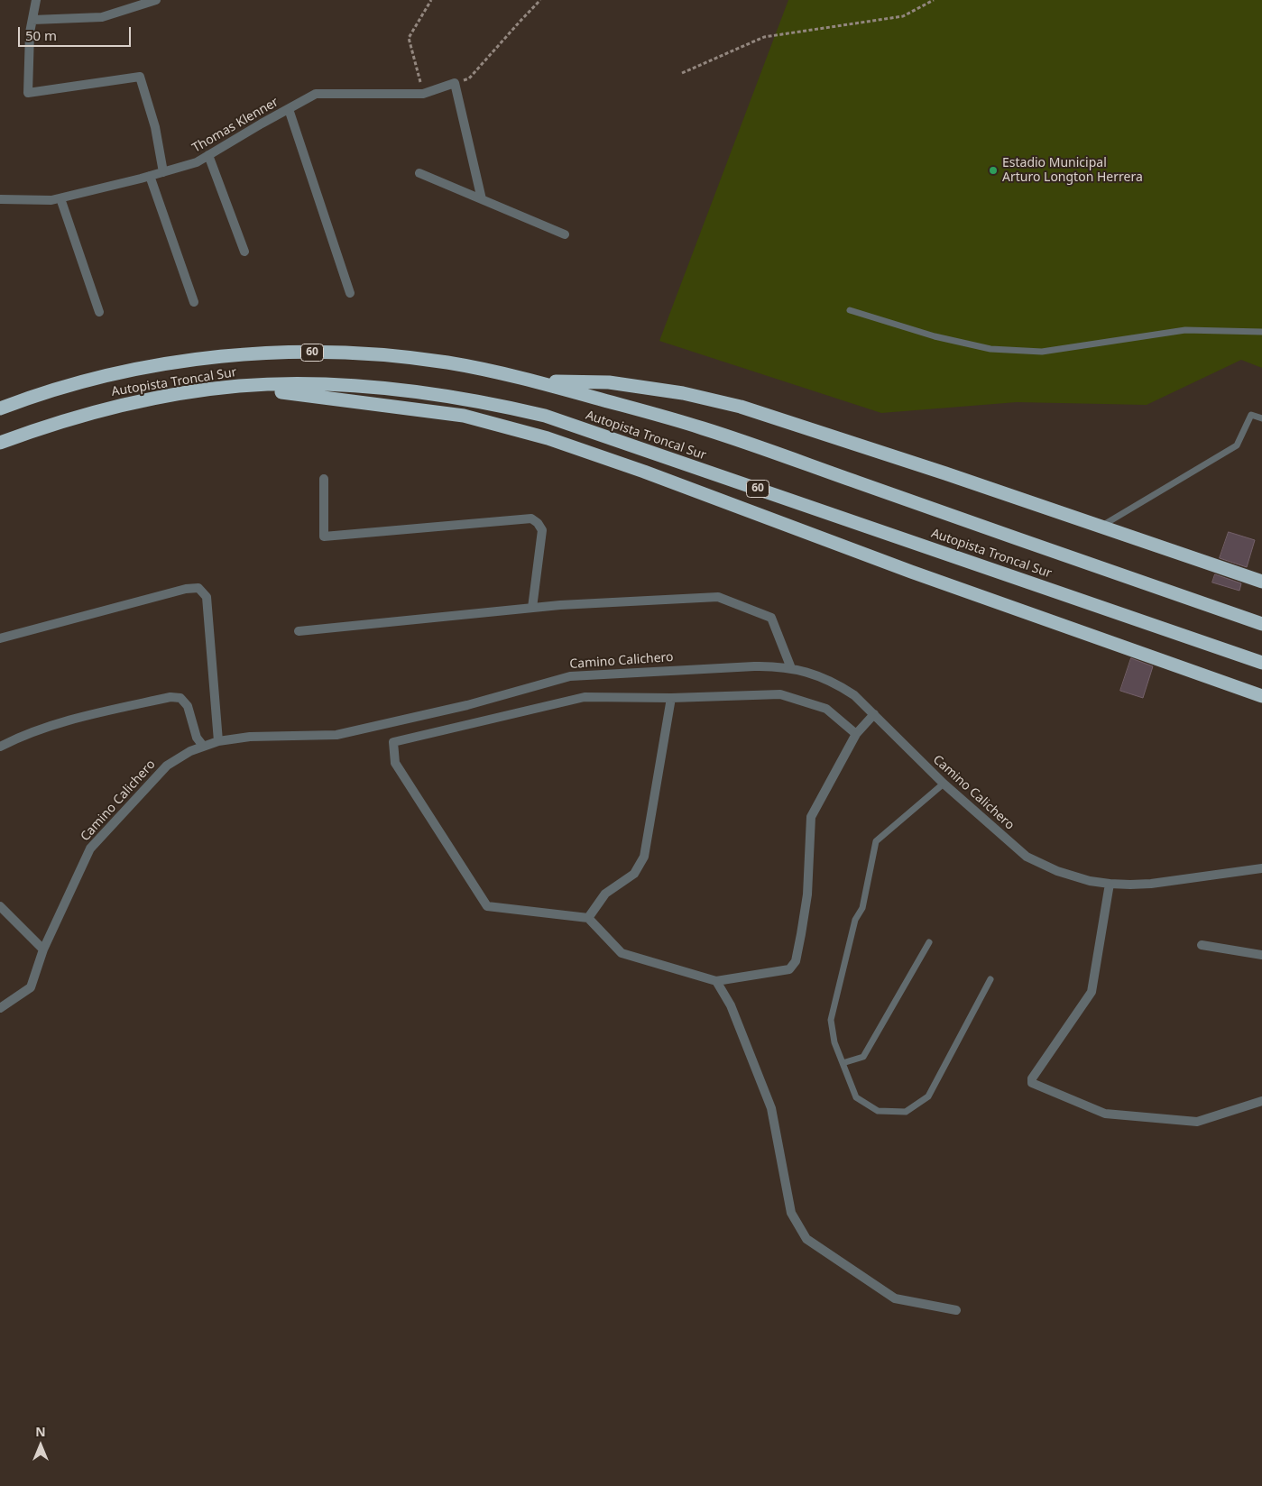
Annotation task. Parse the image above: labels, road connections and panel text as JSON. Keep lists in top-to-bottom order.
{
  "streets": {
    "highway": ["60", "Autopista Troncal Sur"],
    "street": ["Thomas Klenner", "Camino Calichero"]
  },
  "places": ["Estadio Municipal Arturo Longton Herrera"],
  "scale_bar": "50 m",
  "north": "top"
}
